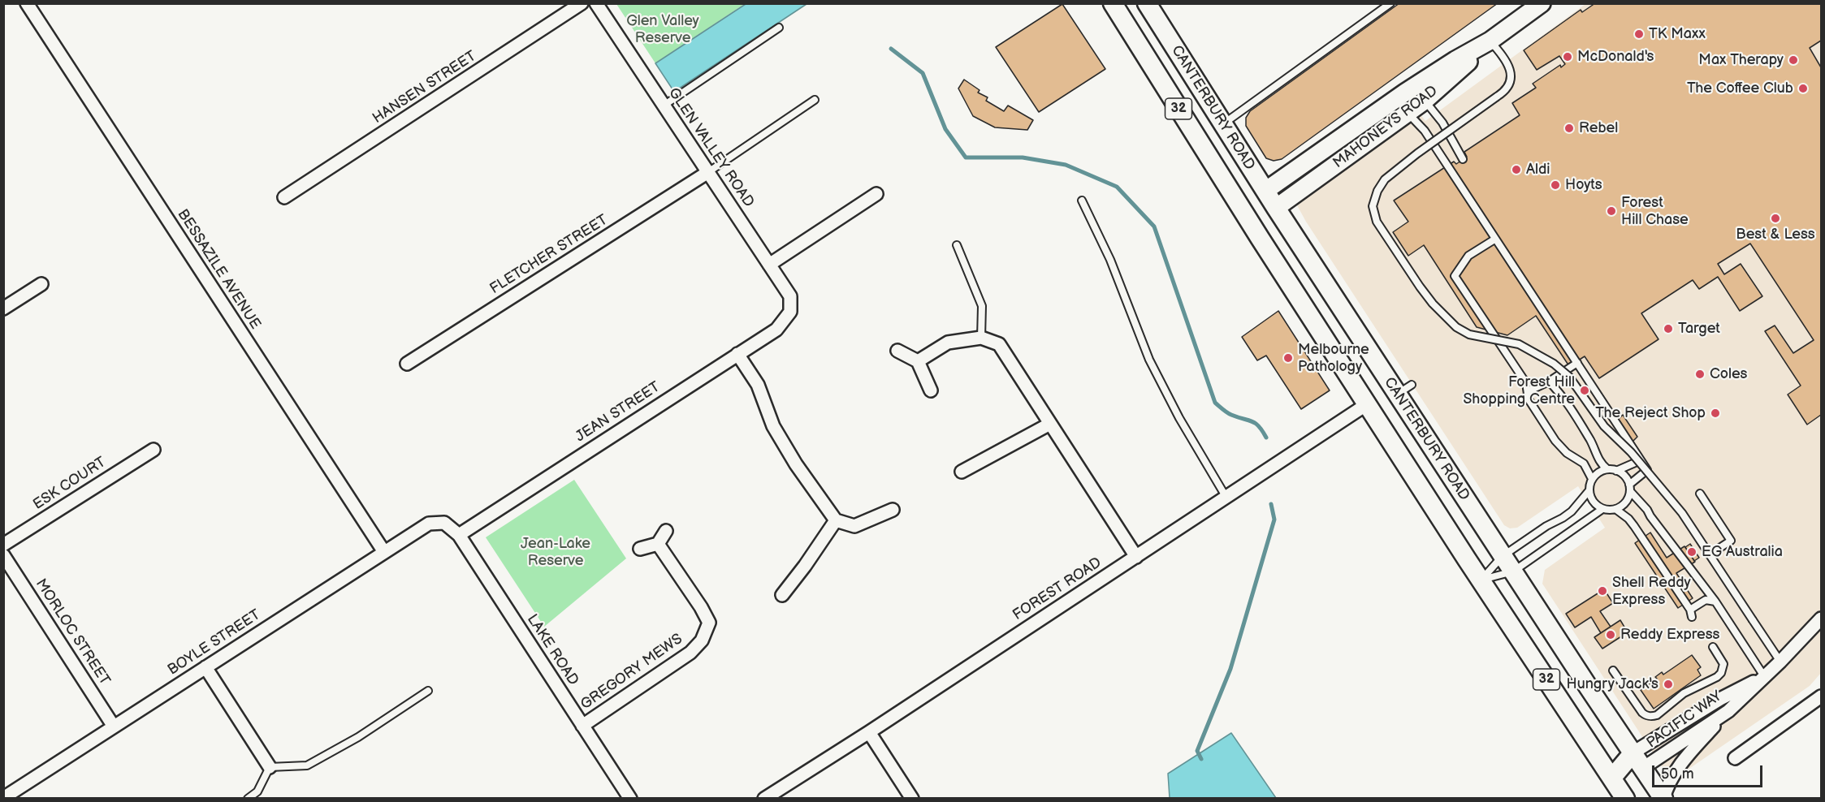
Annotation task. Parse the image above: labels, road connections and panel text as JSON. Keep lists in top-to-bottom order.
{
  "streets": {
    "main road": ["CANTERBURY ROAD", "32", "MAHONEYS ROAD"],
    "street": [
      "HANSEN STREET",
      "GLEN VALLEY ROAD",
      "FLETCHER STREET",
      "BESSAZILE AVENUE",
      "JEAN STREET",
      "ESK COURT",
      "FOREST ROAD",
      "MORLOC STREET",
      "BOYLE STREET",
      "LAKE ROAD",
      "GREGORY MEWS",
      "PACIFIC WAY"
    ]
  },
  "crossings": [
    ["CANTERBURY ROAD", "MAHONEYS ROAD"],
    ["CANTERBURY ROAD", "FOREST ROAD"],
    ["CANTERBURY ROAD", "PACIFIC WAY"],
    ["GLEN VALLEY ROAD", "FLETCHER STREET"],
    ["GLEN VALLEY ROAD", "JEAN STREET"],
    ["BESSAZILE AVENUE", "BOYLE STREET"],
    ["JEAN STREET", "LAKE ROAD"],
    ["MORLOC STREET", "BOYLE STREET"],
    ["BOYLE STREET", "LAKE ROAD"],
    ["LAKE ROAD", "GREGORY MEWS"]
  ],
  "parks": ["Glen Valley Reserve", "Jean-Lake Reserve"],
  "places": [
    "TK Maxx",
    "McDonald's",
    "Max Therapy",
    "The Coffee Club",
    "Rebel",
    "Aldi",
    "Hoyts",
    "Forest Hill Chase",
    "Best & Less",
    "Target",
    "Melbourne Pathology",
    "Coles",
    "Forest Hill Shopping Centre",
    "The Reject Shop",
    "EG Australia",
    "Shell Reddy Express",
    "Reddy Express",
    "Hungry Jack's"
  ],
  "scale_bar": "50 m"
}
